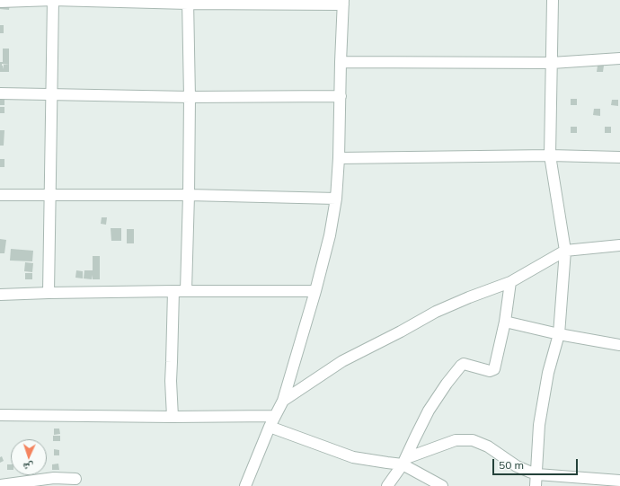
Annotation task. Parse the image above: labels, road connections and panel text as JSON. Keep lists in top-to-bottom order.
{
  "scale_bar": "50 m",
  "north": "bottom"
}
